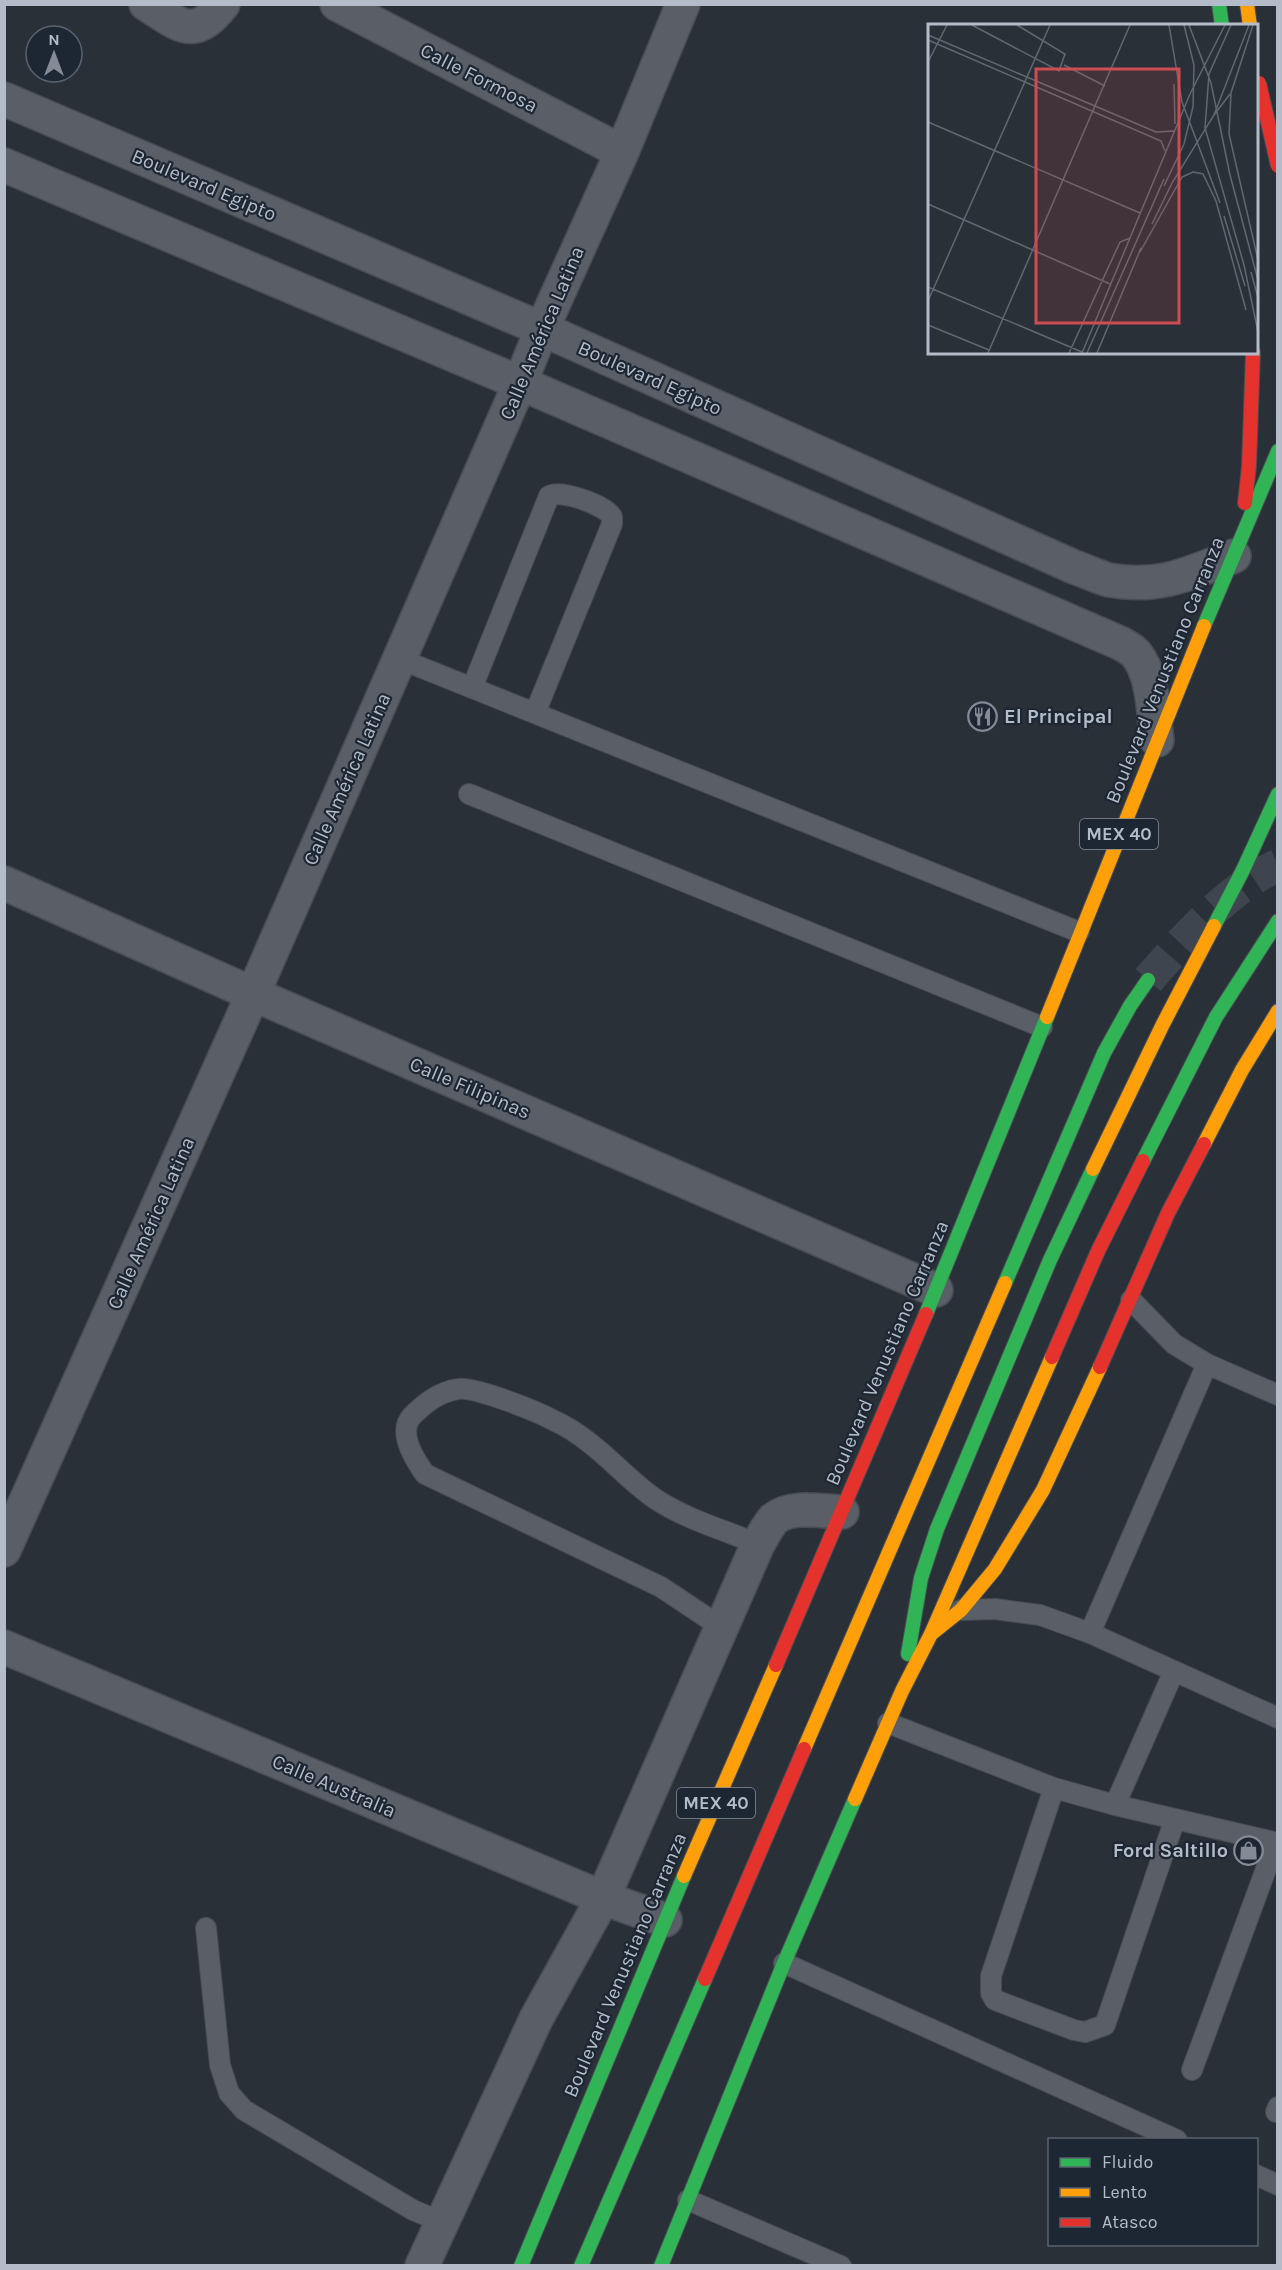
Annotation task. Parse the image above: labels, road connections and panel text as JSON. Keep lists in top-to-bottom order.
{
  "streets": {
    "main road": ["Boulevard Venustiano Carranza", "MEX 40"],
    "street": [
      "Calle Formosa",
      "Boulevard Egipto",
      "Calle América Latina",
      "Calle Filipinas",
      "Calle Australia"
    ]
  },
  "crossings": [
    ["Calle Formosa", "Calle América Latina"],
    ["Boulevard Egipto", "Calle América Latina"],
    ["Boulevard Egipto", "Boulevard Venustiano Carranza"],
    ["Calle América Latina", "Calle Filipinas"],
    ["Boulevard Venustiano Carranza", "Calle Filipinas"],
    ["Boulevard Venustiano Carranza", "Calle Australia"]
  ],
  "places": {
    "restaurant": ["El Principal"],
    "shop": ["Ford Saltillo"]
  },
  "legend": ["Fluido", "Lento", "Atasco"],
  "north": "top"
}
